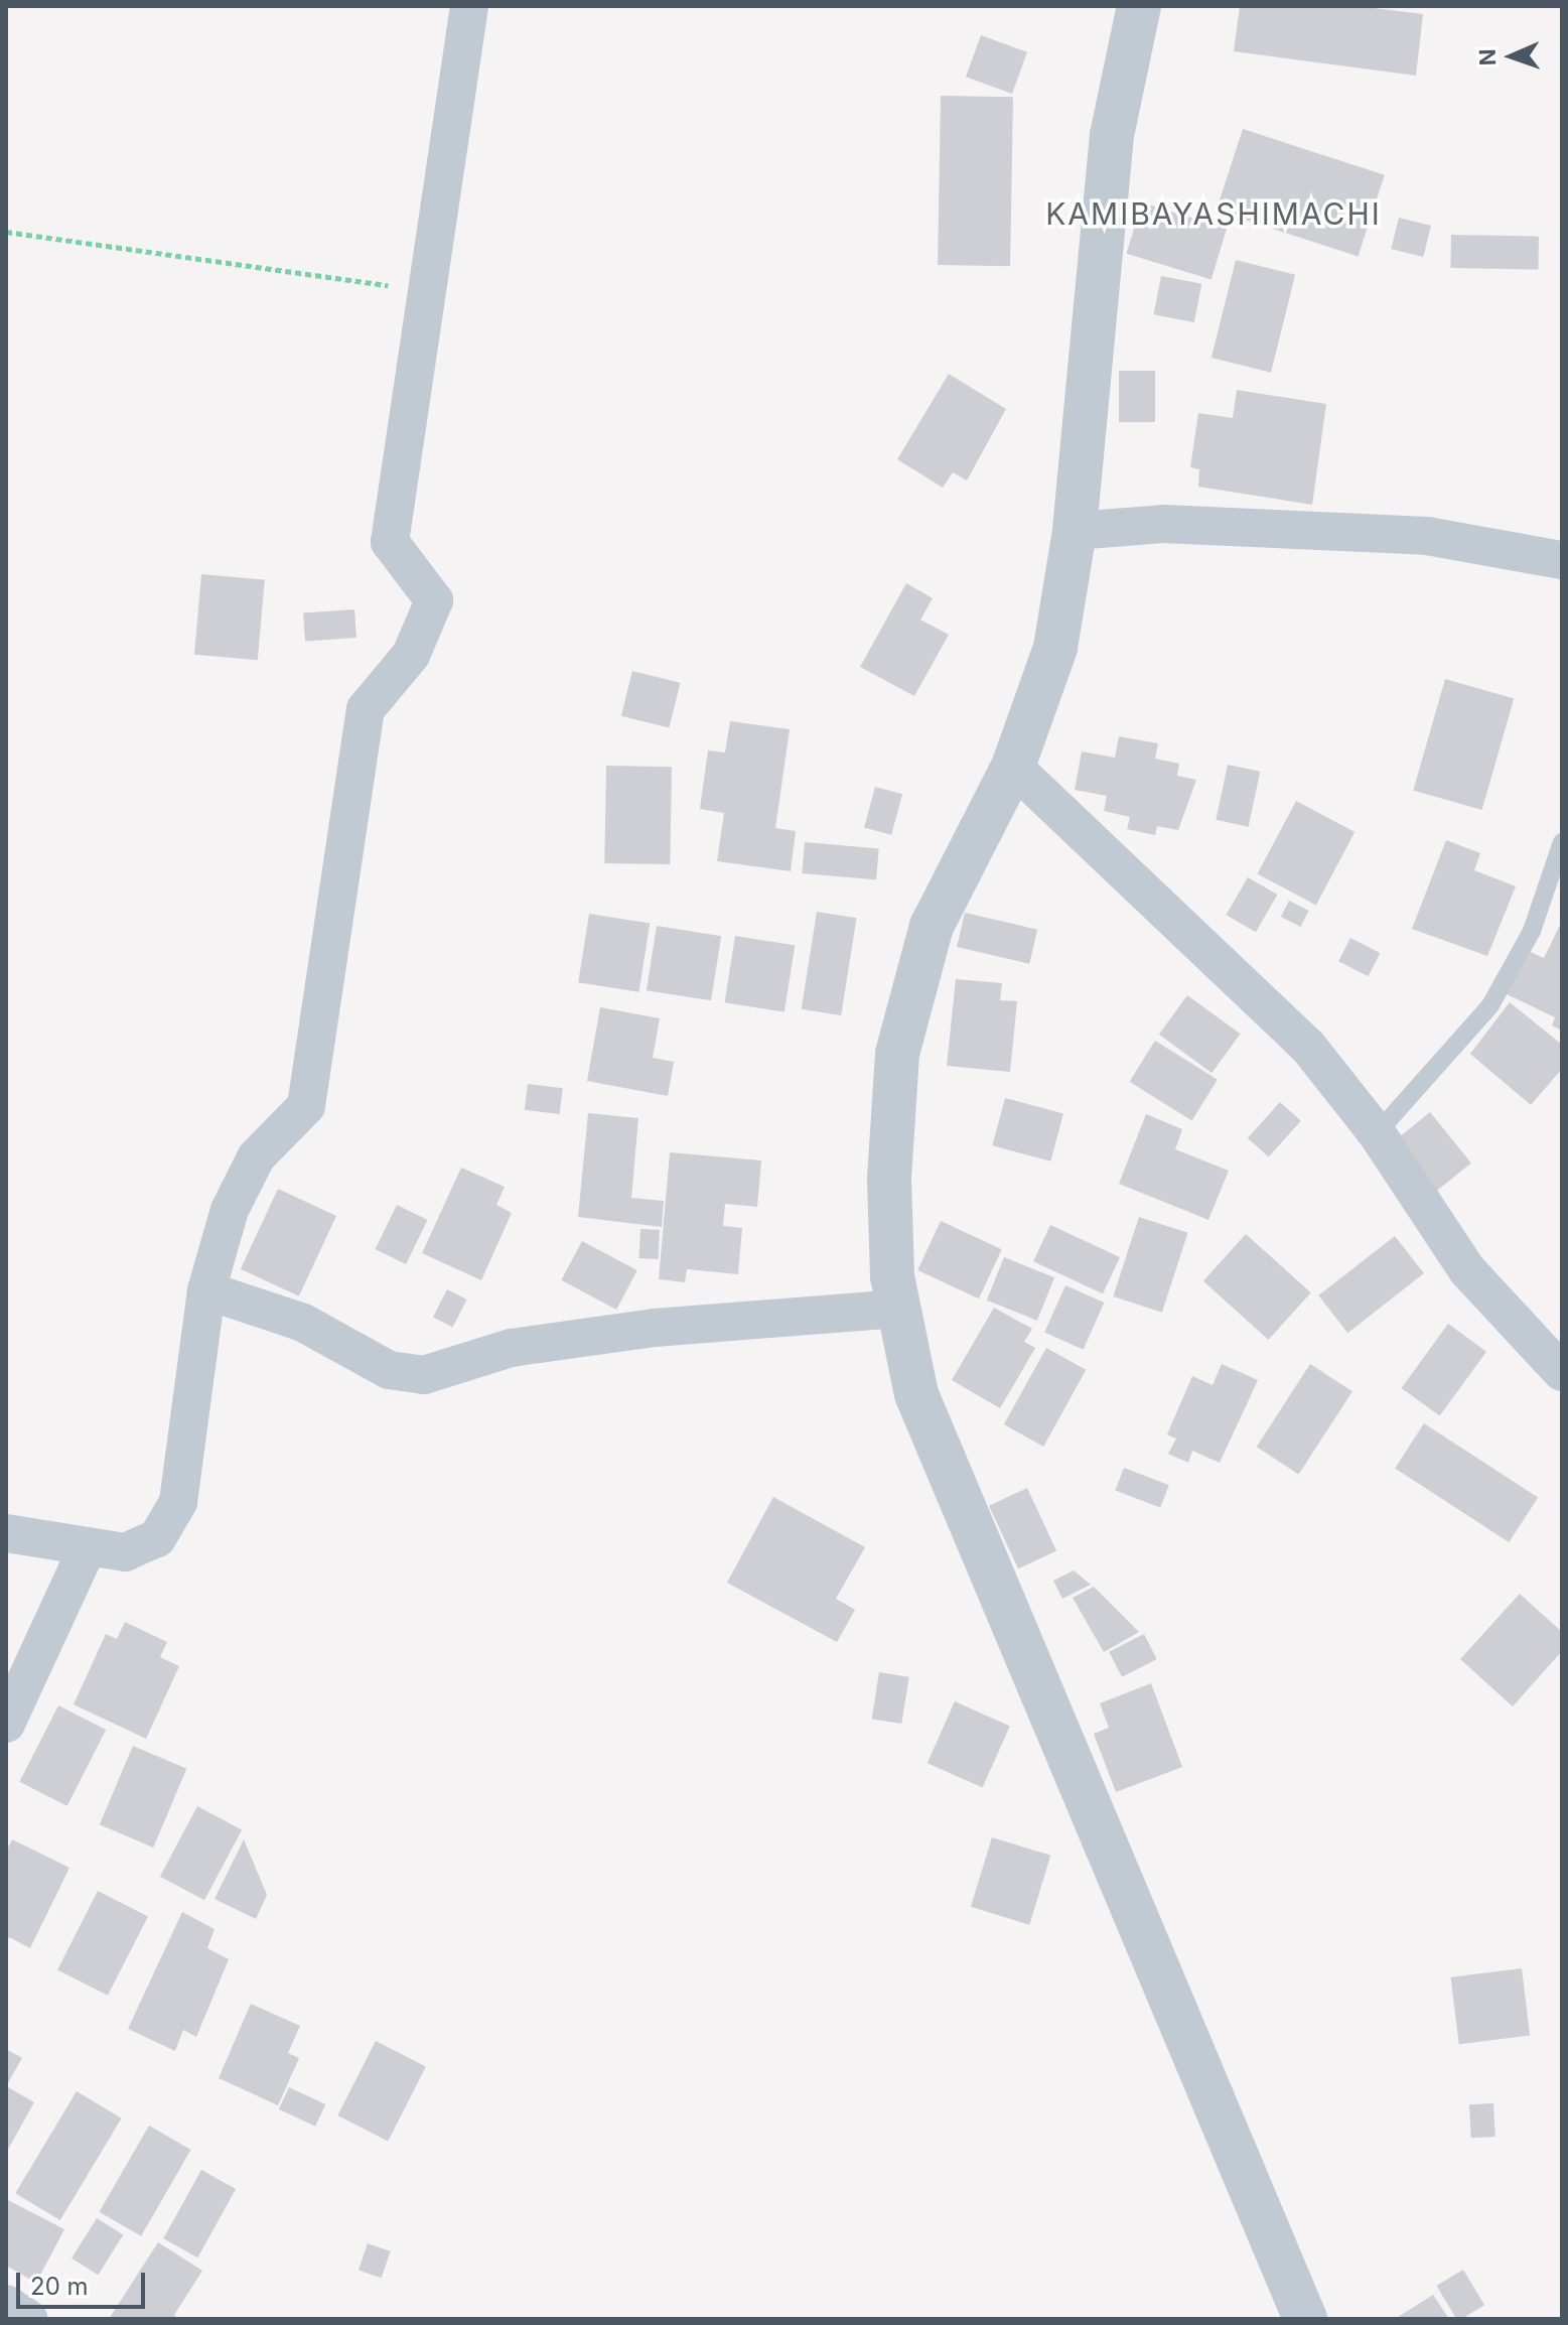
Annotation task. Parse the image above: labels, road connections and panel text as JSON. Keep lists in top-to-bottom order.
{
  "districts": ["KAMIBAYASHIMACHI"],
  "scale_bar": "20 m",
  "north": "left"
}
